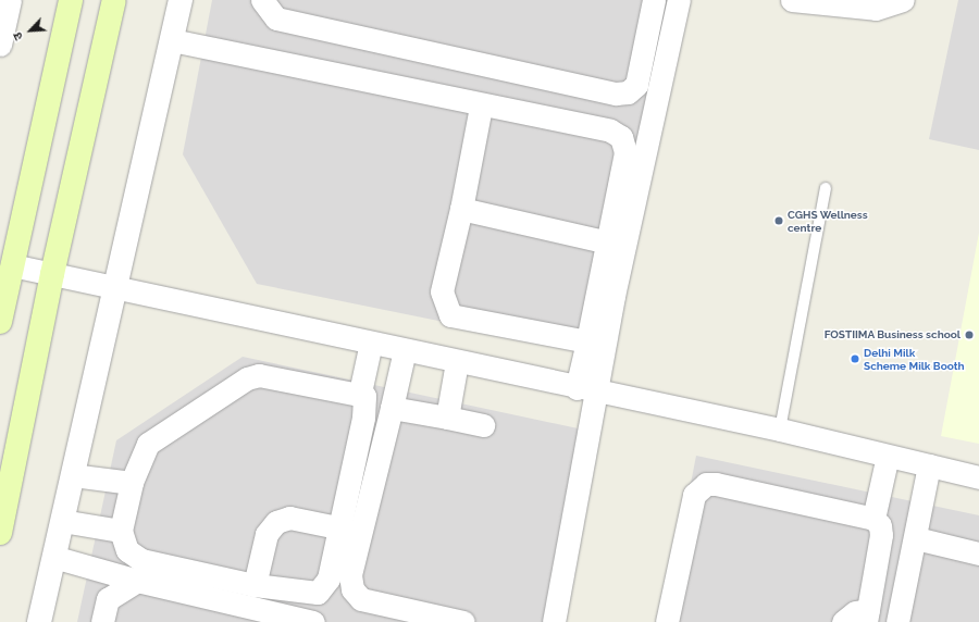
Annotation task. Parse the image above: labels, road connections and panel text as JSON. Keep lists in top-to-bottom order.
{
  "places": ["CGHS Wellness centre", "FOSTIIMA Business school", "Delhi Milk Scheme Milk Booth"],
  "north": "bottom left"
}
